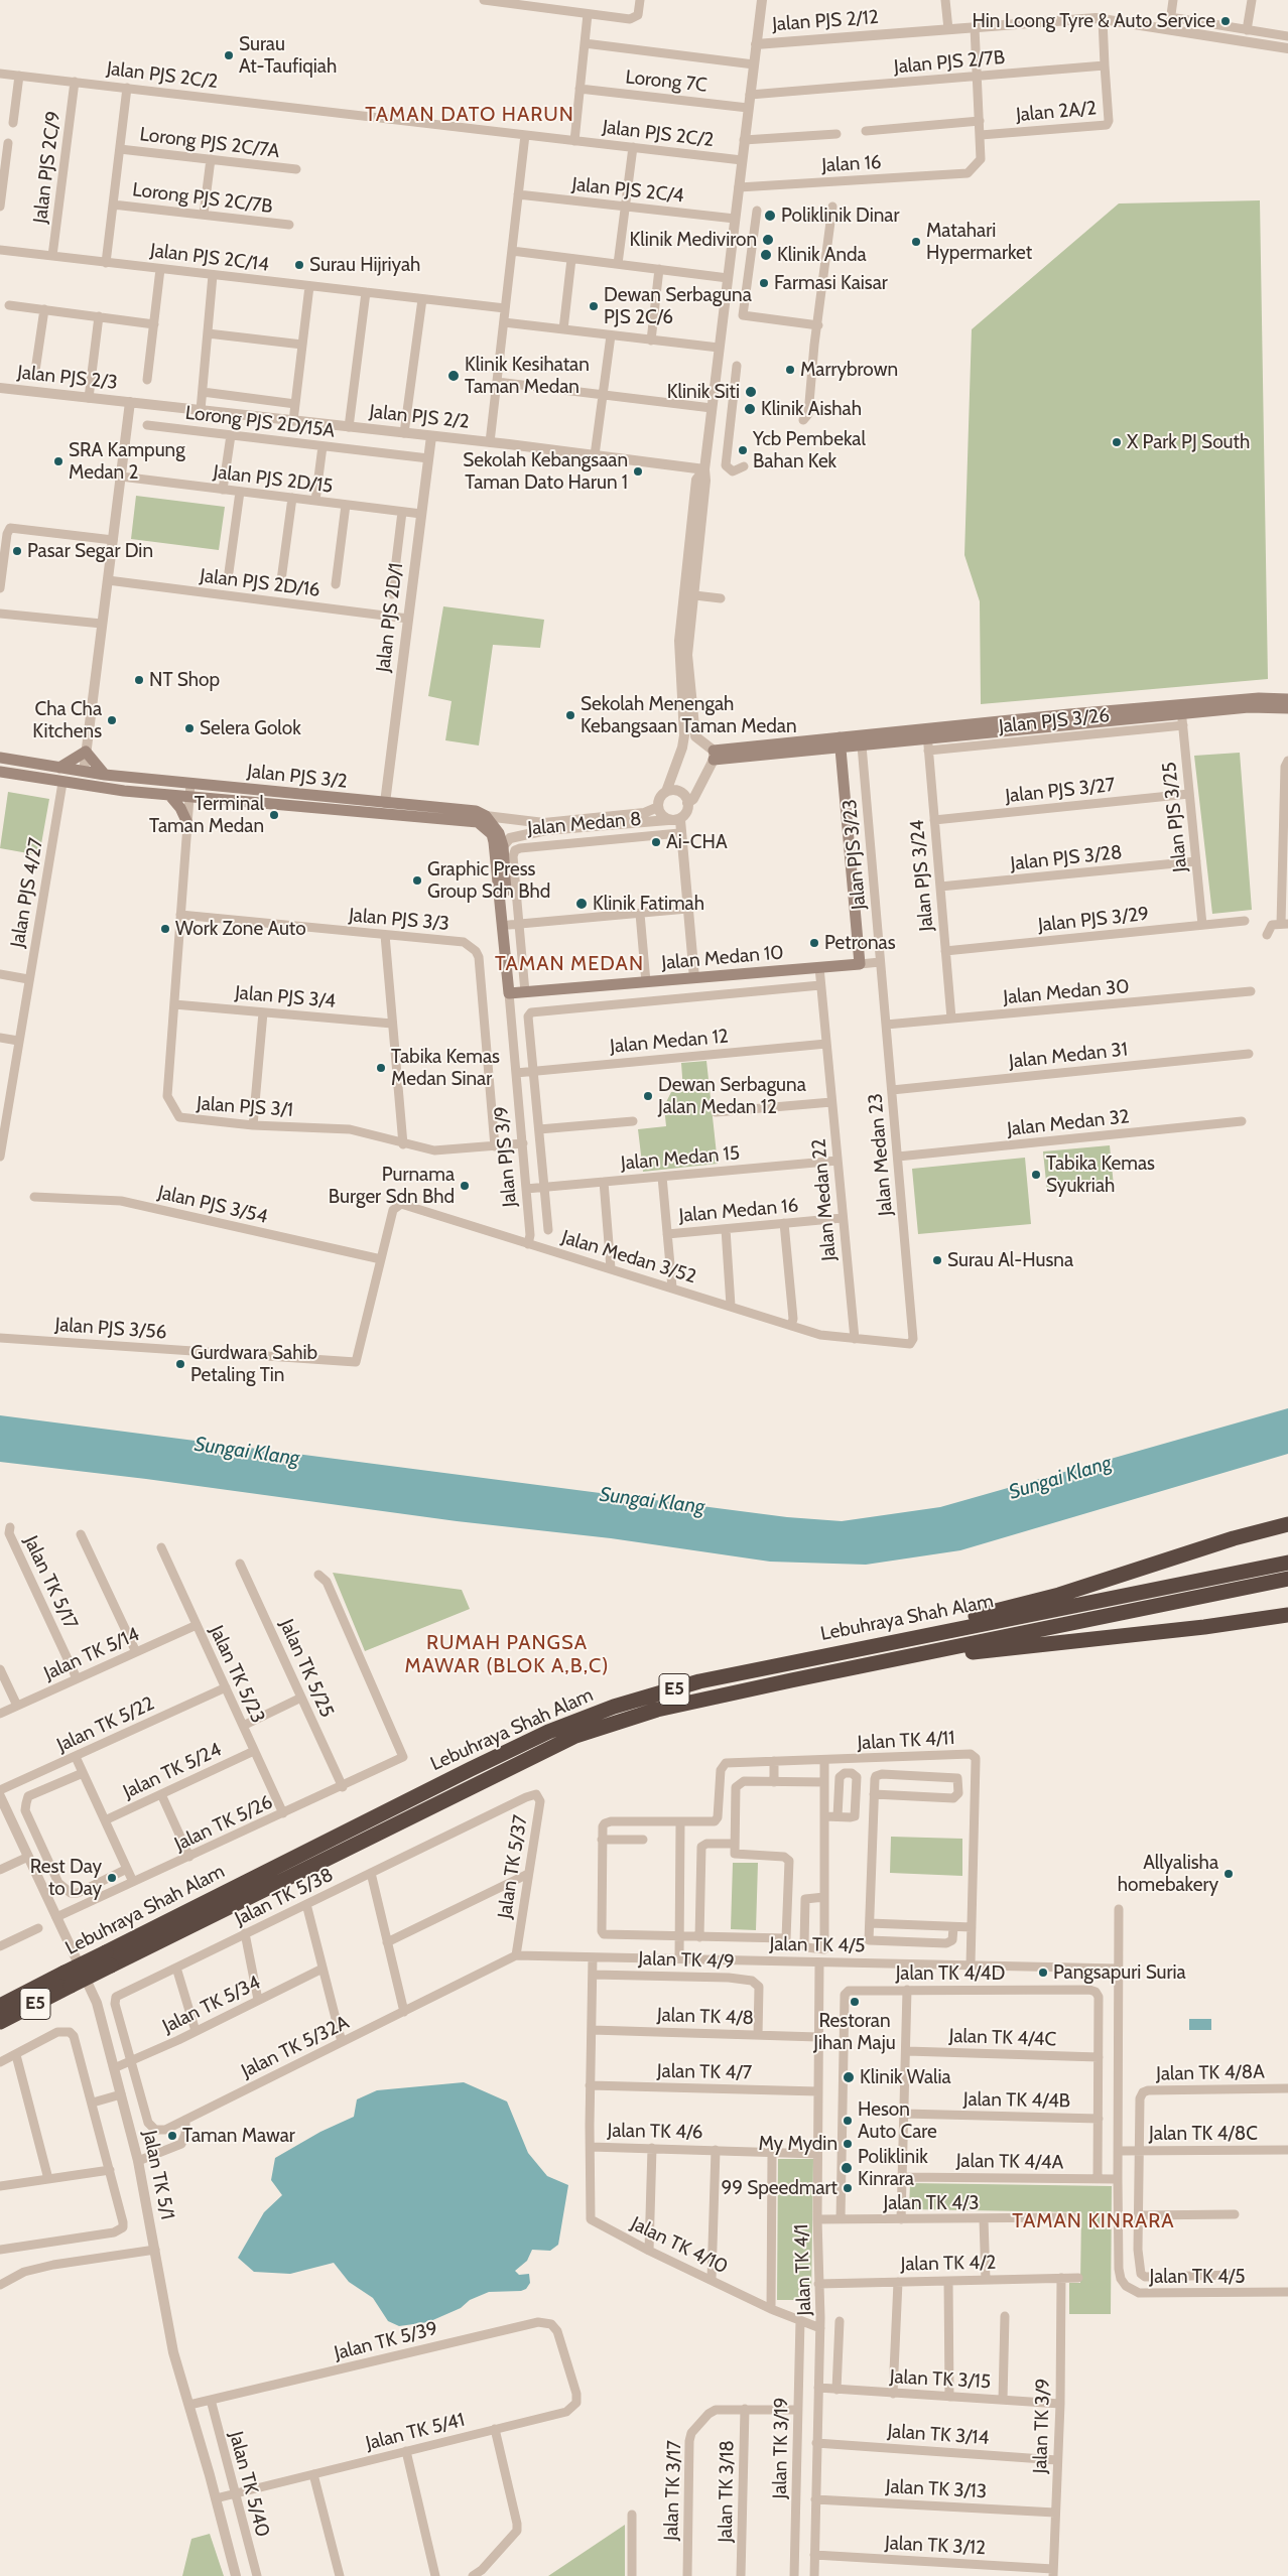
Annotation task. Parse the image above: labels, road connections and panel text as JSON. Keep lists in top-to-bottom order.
{
  "streets": {
    "highway": ["Lebuhraya Shah Alam", "E5"],
    "main road": ["Jalan PJS 3/2", "Jalan Medan 10", "Jalan PJS 3/9"],
    "street": [
      "Jalan PJS 2/12",
      "Jalan PJS 2/7B",
      "Jalan PJS 2C/2",
      "Lorong 7C",
      "Jalan 2A/2",
      "Lorong PJS 2C/7A",
      "Jalan 16",
      "Jalan PJS 2C/9",
      "Jalan PJS 2C/4",
      "Lorong PJS 2C/7B",
      "Jalan PJS 2C/14",
      "Jalan PJS 2/3",
      "Jalan PJS 2/2",
      "Lorong PJS 2D/15A",
      "Jalan PJS 2D/15",
      "Jalan PJS 2D/16",
      "Jalan PJS 2D/1",
      "Jalan PJS 3/26",
      "Jalan PJS 3/27",
      "Jalan PJS 3/25",
      "Jalan Medan 8",
      "Jalan PJS 3/23",
      "Jalan PJS 3/28",
      "Jalan PJS 3/24",
      "Jalan PJS 4/27",
      "Jalan PJS 3/3",
      "Jalan PJS 3/29",
      "Jalan Medan 30",
      "Jalan PJS 3/4",
      "Jalan Medan 12",
      "Jalan Medan 31",
      "Jalan PJS 3/1",
      "Jalan Medan 32",
      "Jalan Medan 23",
      "Jalan Medan 15",
      "Jalan Medan 22",
      "Jalan PJS 3/54",
      "Jalan Medan 16",
      "Jalan Medan 3/52",
      "Jalan PJS 3/56",
      "Jalan TK 5/17",
      "Jalan TK 5/14",
      "Jalan TK 5/25",
      "Jalan TK 5/23",
      "Jalan TK 5/22",
      "Jalan TK 4/11",
      "Jalan TK 5/24",
      "Jalan TK 5/26",
      "Jalan TK 5/37",
      "Jalan TK 5/38",
      "Jalan TK 4/5",
      "Jalan TK 4/9",
      "Jalan TK 4/4D",
      "Jalan TK 5/34",
      "Jalan TK 4/8",
      "Jalan TK 4/4C",
      "Jalan TK 5/32A",
      "Jalan TK 4/7",
      "Jalan TK 4/8A",
      "Jalan TK 4/4B",
      "Jalan TK 4/6",
      "Jalan TK 4/8C",
      "Jalan TK 4/4A",
      "Jalan TK 5/1",
      "Jalan TK 4/3",
      "Jalan TK 4/10",
      "Jalan TK 4/2",
      "Jalan TK 4/1",
      "Jalan TK 5/39",
      "Jalan TK 3/15",
      "Jalan TK 3/9",
      "Jalan TK 5/41",
      "Jalan TK 3/14",
      "Jalan TK 3/19",
      "Jalan TK 5/40",
      "Jalan TK 3/13",
      "Jalan TK 3/17",
      "Jalan TK 3/18",
      "Jalan TK 3/12"
    ]
  },
  "crossings": [
    ["Jalan PJS 2/7B", "Jalan 2A/2"],
    ["Jalan PJS 2C/2", "Jalan PJS 2C/9"],
    ["Jalan 2A/2", "Jalan 16"],
    ["Jalan PJS 2C/9", "Jalan PJS 2C/14"],
    ["Jalan PJS 2/3", "Jalan PJS 2/2"],
    ["Jalan PJS 2/2", "Jalan PJS 2D/1"],
    ["Lorong PJS 2D/15A", "Jalan PJS 2D/1"],
    ["Jalan PJS 2D/15", "Jalan PJS 2D/1"],
    ["Jalan PJS 2D/16", "Jalan PJS 2D/1"],
    ["Jalan PJS 2D/1", "Jalan PJS 3/2"],
    ["Jalan PJS 3/26", "Jalan PJS 3/25"],
    ["Jalan PJS 3/26", "Jalan PJS 3/24"],
    ["Jalan PJS 3/2", "Jalan PJS 4/27"],
    ["Jalan PJS 3/2", "Jalan PJS 3/1"],
    ["Jalan PJS 3/2", "Jalan PJS 3/9"],
    ["Jalan PJS 3/27", "Jalan PJS 3/25"],
    ["Jalan PJS 3/27", "Jalan PJS 3/24"],
    ["Jalan PJS 3/25", "Jalan PJS 3/28"],
    ["Jalan PJS 3/25", "Jalan PJS 3/29"],
    ["Jalan Medan 8", "Jalan Medan 10"],
    ["Jalan Medan 8", "Jalan PJS 3/9"],
    ["Jalan PJS 3/23", "Jalan Medan 10"],
    ["Jalan PJS 3/23", "Jalan Medan 23"],
    ["Jalan PJS 3/28", "Jalan PJS 3/24"],
    ["Jalan PJS 3/24", "Jalan PJS 3/29"],
    ["Jalan PJS 3/24", "Jalan Medan 30"],
    ["Jalan PJS 3/3", "Jalan PJS 3/1"],
    ["Jalan Medan 10", "Jalan Medan 23"],
    ["Jalan Medan 10", "Jalan PJS 3/9"],
    ["Jalan Medan 10", "Jalan Medan 22"],
    ["Jalan Medan 30", "Jalan Medan 23"],
    ["Jalan PJS 3/4", "Jalan PJS 3/1"],
    ["Jalan Medan 12", "Jalan PJS 3/9"],
    ["Jalan Medan 12", "Jalan Medan 22"],
    ["Jalan Medan 31", "Jalan Medan 23"],
    ["Jalan PJS 3/1", "Jalan PJS 3/9"],
    ["Jalan Medan 32", "Jalan Medan 23"],
    ["Jalan Medan 23", "Jalan Medan 3/52"],
    ["Jalan PJS 3/9", "Jalan Medan 15"],
    ["Jalan PJS 3/9", "Jalan Medan 3/52"],
    ["Jalan Medan 15", "Jalan Medan 22"],
    ["Jalan Medan 22", "Jalan Medan 16"],
    ["Jalan Medan 22", "Jalan Medan 3/52"],
    ["Jalan PJS 3/54", "Jalan Medan 3/52"],
    ["Jalan PJS 3/54", "Jalan PJS 3/56"],
    ["Jalan Medan 3/52", "Jalan PJS 3/56"],
    ["Jalan TK 5/17", "Jalan TK 5/14"],
    ["Jalan TK 5/14", "Jalan TK 5/23"],
    ["Jalan TK 5/25", "Jalan TK 5/26"],
    ["Jalan TK 5/23", "Jalan TK 5/22"],
    ["Jalan TK 5/23", "Jalan TK 5/24"],
    ["Jalan TK 5/23", "Jalan TK 5/26"],
    ["Jalan TK 4/11", "Jalan TK 4/5"],
    ["Jalan TK 5/26", "Jalan TK 5/1"],
    ["Jalan TK 5/37", "Jalan TK 5/38"],
    ["Jalan TK 5/37", "Jalan TK 4/5"],
    ["Jalan TK 5/37", "Jalan TK 5/32A"],
    ["Jalan TK 5/38", "Jalan TK 5/34"],
    ["Jalan TK 5/38", "Jalan TK 5/32A"],
    ["Jalan TK 4/5", "Jalan TK 5/32A"],
    ["Jalan TK 4/5", "Jalan TK 4/6"],
    ["Jalan TK 4/5", "Jalan TK 4/8C"],
    ["Jalan TK 4/5", "Jalan TK 4/4A"],
    ["Jalan TK 4/5", "Jalan TK 4/1"],
    ["Jalan TK 4/9", "Jalan TK 4/8"],
    ["Jalan TK 4/9", "Jalan TK 4/6"],
    ["Jalan TK 4/4D", "Jalan TK 4/4C"],
    ["Jalan TK 4/4D", "Jalan TK 4/4B"],
    ["Jalan TK 4/4D", "Jalan TK 4/4A"],
    ["Jalan TK 4/4D", "Jalan TK 4/3"],
    ["Jalan TK 5/34", "Jalan TK 5/32A"],
    ["Jalan TK 5/34", "Jalan TK 5/1"],
    ["Jalan TK 4/8", "Jalan TK 4/6"],
    ["Jalan TK 4/8", "Jalan TK 4/1"],
    ["Jalan TK 4/7", "Jalan TK 4/6"],
    ["Jalan TK 4/7", "Jalan TK 4/1"],
    ["Jalan TK 4/8A", "Jalan TK 4/8C"],
    ["Jalan TK 4/6", "Jalan TK 4/10"],
    ["Jalan TK 4/6", "Jalan TK 4/1"],
    ["Jalan TK 5/1", "Jalan TK 5/39"],
    ["Jalan TK 5/1", "Jalan TK 5/41"],
    ["Jalan TK 4/3", "Jalan TK 4/1"],
    ["Jalan TK 4/10", "Jalan TK 4/1"],
    ["Jalan TK 4/10", "Jalan TK 3/19"],
    ["Jalan TK 4/2", "Jalan TK 4/1"],
    ["Jalan TK 4/2", "Jalan TK 3/9"],
    ["Jalan TK 4/1", "Jalan TK 3/15"],
    ["Jalan TK 4/1", "Jalan TK 3/14"],
    ["Jalan TK 4/1", "Jalan TK 3/13"],
    ["Jalan TK 4/1", "Jalan TK 3/12"],
    ["Jalan TK 5/39", "Jalan TK 5/41"],
    ["Jalan TK 5/39", "Jalan TK 5/40"],
    ["Jalan TK 3/15", "Jalan TK 3/9"],
    ["Jalan TK 3/9", "Jalan TK 3/14"],
    ["Jalan TK 3/9", "Jalan TK 3/13"],
    ["Jalan TK 3/9", "Jalan TK 3/12"],
    ["Jalan TK 5/41", "Jalan TK 5/40"],
    ["Jalan TK 3/19", "Jalan TK 3/17"],
    ["Jalan TK 3/17", "Jalan TK 3/18"]
  ],
  "districts": [
    "TAMAN DATO HARUN",
    "TAMAN MEDAN",
    "RUMAH PANGSA MAWAR (BLOK A,B,C)",
    "TAMAN KINRARA"
  ],
  "water": ["Sungai Klang"],
  "places": [
    "Hin Loong Tyre & Auto Service",
    "Surau At-Taufiqiah",
    "Poliklinik Dinar",
    "Klinik Mediviron",
    "Matahari Hypermarket",
    "Klinik Anda",
    "Surau Hijriyah",
    "Farmasi Kaisar",
    "Dewan Serbaguna PJS 2C/6",
    "Marrybrown",
    "Klinik Kesihatan Taman Medan",
    "Klinik Siti",
    "Klinik Aishah",
    "X Park PJ South",
    "Ycb Pembekal Bahan Kek",
    "SRA Kampung Medan 2",
    "Sekolah Kebangsaan Taman Dato Harun 1",
    "Pasar Segar Din",
    "NT Shop",
    "Sekolah Menengah Kebangsaan Taman Medan",
    "Cha Cha Kitchens",
    "Selera Golok",
    "Terminal Taman Medan",
    "Ai-CHA",
    "Graphic Press Group Sdn Bhd",
    "Klinik Fatimah",
    "Work Zone Auto",
    "Petronas",
    "Tabika Kemas Medan Sinar",
    "Dewan Serbaguna Jalan Medan 12",
    "Tabika Kemas Syukriah",
    "Purnama Burger Sdn Bhd",
    "Surau Al-Husna",
    "Gurdwara Sahib Petaling Tin",
    "Allyalisha homebakery",
    "Rest Day to Day",
    "Pangsapuri Suria",
    "Restoran Jihan Maju",
    "Klinik Walia",
    "Heson Auto Care",
    "Taman Mawar",
    "My Mydin",
    "Poliklinik Kinrara",
    "99 Speedmart"
  ]
}
